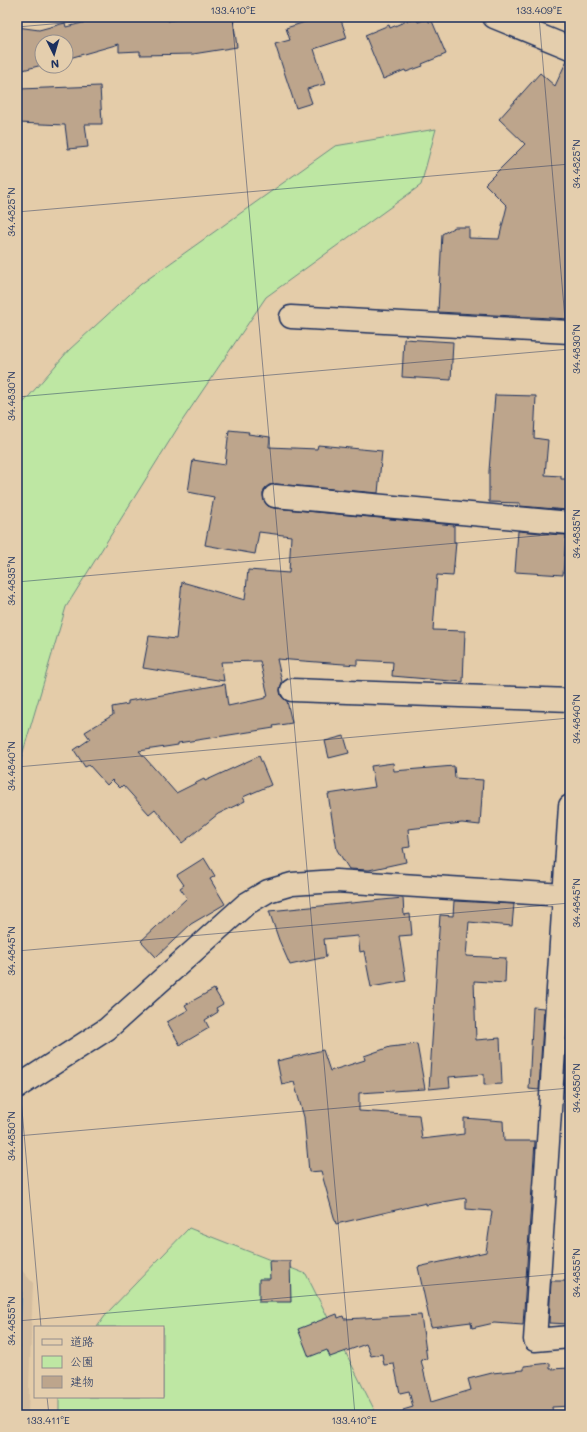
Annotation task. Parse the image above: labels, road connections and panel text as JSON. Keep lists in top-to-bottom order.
{
  "legend": ["道路", "公園", "建物"],
  "north": "bottom",
  "coordinates": [
    "133.410°E",
    "133.409°E",
    "34.4825°N",
    "34.4830°N",
    "34.4835°N",
    "34.4840°N",
    "34.4845°N",
    "34.4850°N",
    "34.4855°N",
    "133.411°E"
  ]
}
